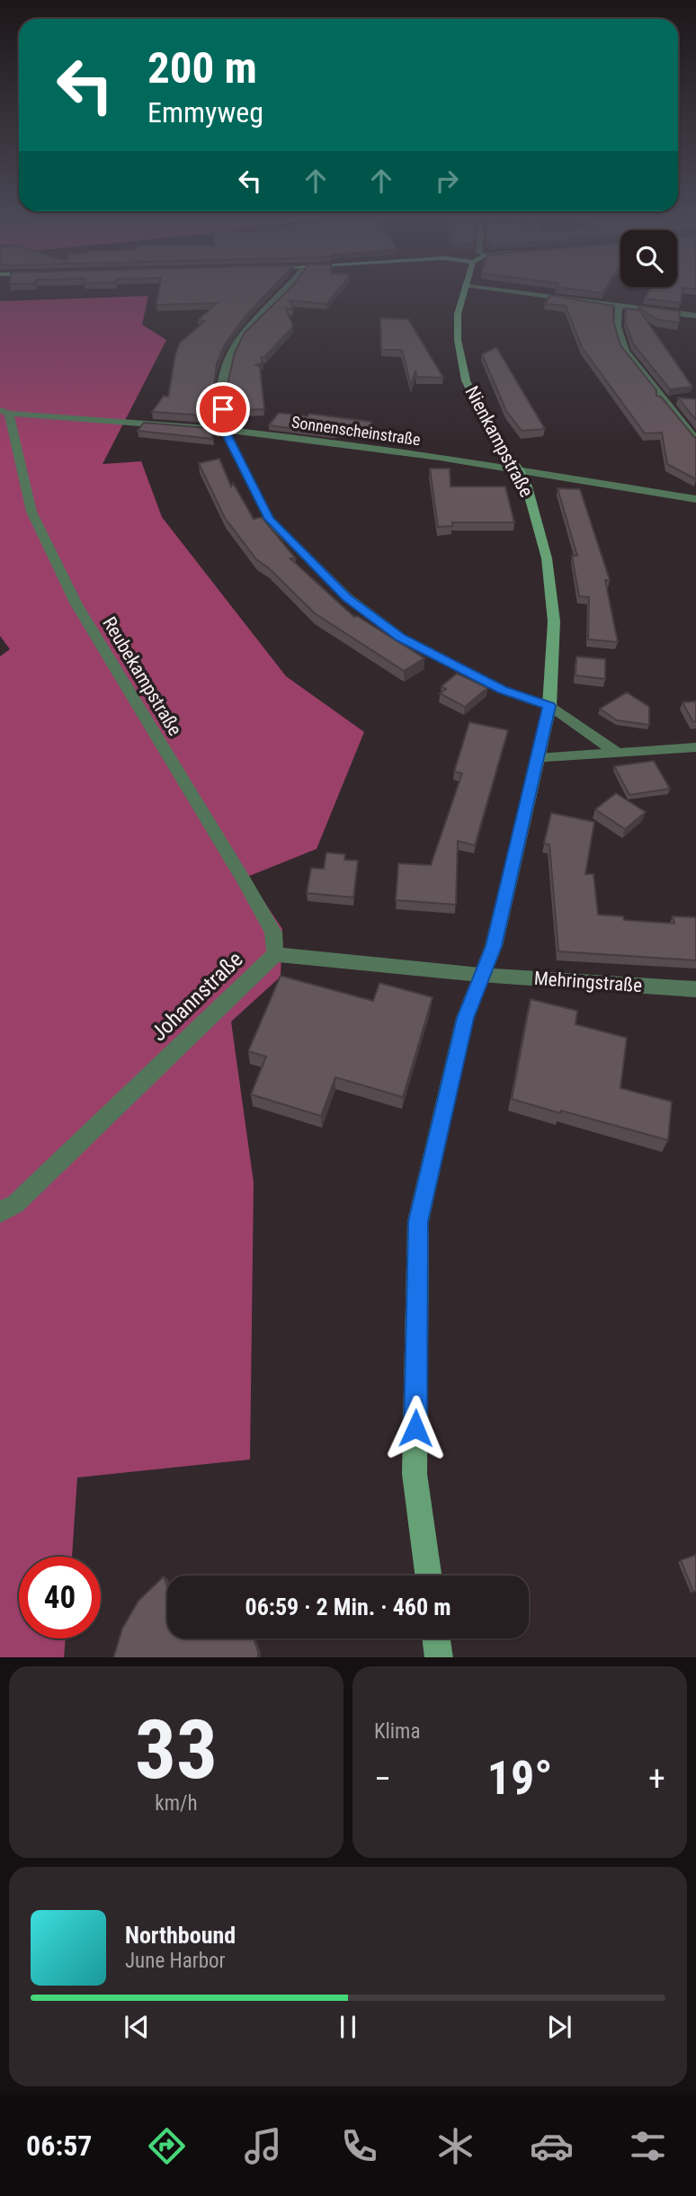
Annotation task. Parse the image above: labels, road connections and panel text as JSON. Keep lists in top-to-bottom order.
{
  "streets": {
    "street": [
      "Sonnenscheinstraße",
      "Nienkampstraße",
      "Reubekampstraße",
      "Mehringstraße",
      "Johannstraße"
    ]
  },
  "crossings": [
    ["Sonnenscheinstraße", "Nienkampstraße"],
    ["Sonnenscheinstraße", "Reubekampstraße"],
    ["Nienkampstraße", "Mehringstraße"],
    ["Reubekampstraße", "Johannstraße"]
  ],
  "page": {
    "turn": ["200 m", "Emmyweg"],
    "limit": "40",
    "trip": "06:59 · 2 Min. · 460 m",
    "tile": [
      ["33", "km/h"],
      "Klima"
    ],
    "heat": ["−", "19°", "+"],
    "song": ["Northbound", "June Harbor"],
    "tabs": "06:57"
  }
}
